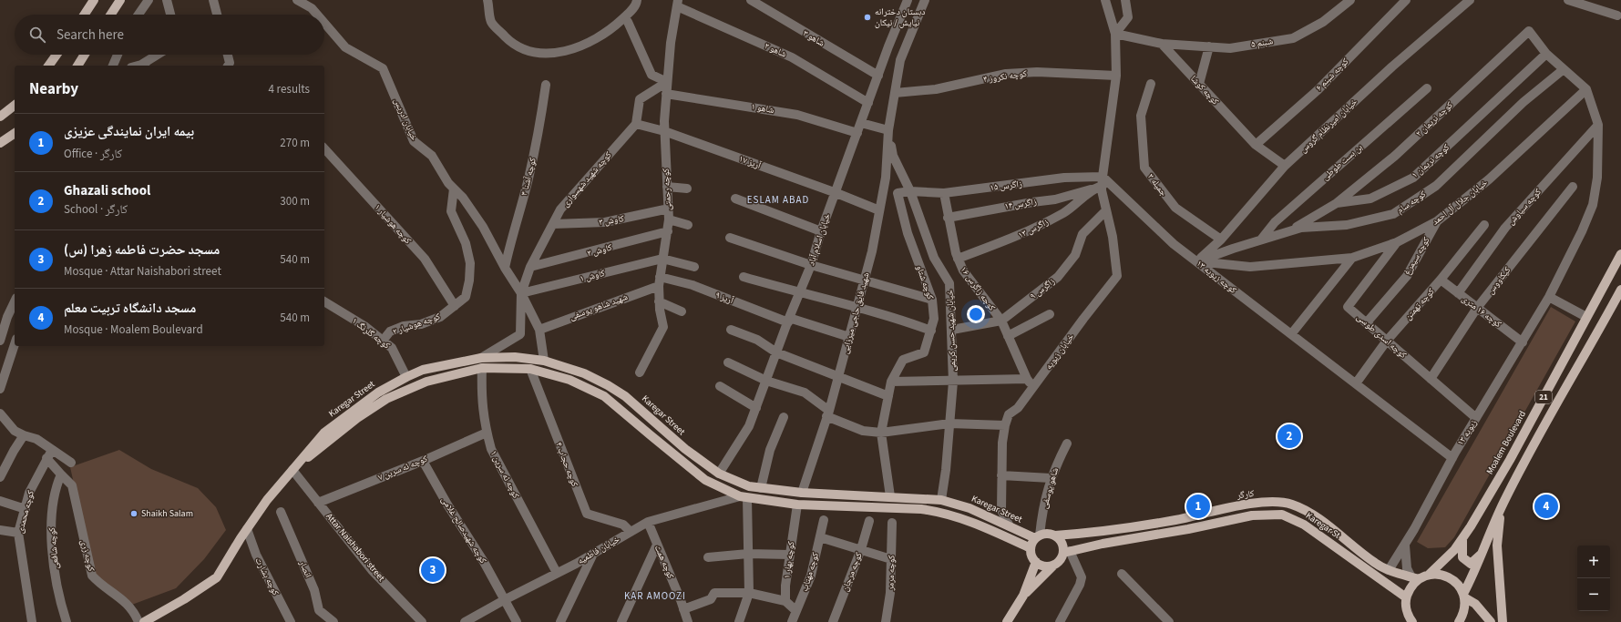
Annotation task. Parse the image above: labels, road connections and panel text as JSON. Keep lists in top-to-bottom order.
{
  "streets": {
    "main road": [
      "21",
      "Karegar Street",
      "Moalem Boulevard",
      "کارگر",
      "Karegar St"
    ],
    "street": [
      "شاهو ۳",
      "شبنم ۵",
      "شاهو ۲",
      "کوچه شبنم ۶",
      "کوچه نکروز ۴",
      "کوچه کوشا",
      "شاهو ۱",
      "خیابان ادریس",
      "کوچه نریمان ۲",
      "خیابان امیرنظام گروس",
      "کوچه نریمان ۱",
      "آریز ۱۷",
      "بن بست طوطی",
      "کوچه آشنا ۴",
      "کوچه شهید شهسواری",
      "جمیله ۳",
      "زاگرس ۱۵",
      "کوچه رحمتی",
      "کوچه سام",
      "خیابان جلال آل احمد",
      "زاگرس ۱۴",
      "کوچه سیاوش",
      "کاوش ۳",
      "کوچه هوشیار ۱",
      "زاگرس ۱۳",
      "خیابان اسلام آباد",
      "کاوش ۲",
      "کوچه سیمرغ",
      "کاوش ۱",
      "کوچه زیویه ۱۳",
      "کیکاووس",
      "کوچه شتاو",
      "کوچه زاگرس ۱۶",
      "زاگرس ۹",
      "آریز ۹",
      "کوچه تهمتن",
      "شهید شاهو یوسفی",
      "کوچه ۱۶ متری",
      "شهید فایق حاجی میرزایی",
      "کوچه هوشیار ۲",
      "خیابان شهید حسن کریمی",
      "کوچه گلرنگ ۱",
      "کوچه اسدی طوسی",
      "خیابان زیویه",
      "زیویه ۱۳",
      "کوچه حجاب ۴",
      "کوچه ئه سرین ۷",
      "کوچه ئه سرین ۱",
      "شاهو یوسفی",
      "کوچه محمدی",
      "کوچه شهیدصالح غلامی",
      "Attar Naishabori street",
      "کوچه شافعی",
      "خیابان فاطمیه",
      "کوچه زری",
      "کوچه بهار ۱",
      "کوچه همت",
      "انصار",
      "کوچه مهتاب",
      "کوچه مرجان",
      "کوچه مرمر",
      "کوچه بشارت"
    ]
  },
  "crossings": [
    ["شاهو ۳", "خیابان اسلام آباد"],
    ["شبنم ۵", "کوچه کوشا"],
    ["شاهو ۲", "کوچه رحمتی"],
    ["شاهو ۲", "خیابان اسلام آباد"],
    ["کوچه شبنم ۶", "کوچه کوشا"],
    ["کوچه کوشا", "خیابان امیرنظام گروس"],
    ["شاهو ۱", "کوچه رحمتی"],
    ["شاهو ۱", "خیابان اسلام آباد"],
    ["خیابان ادریس", "کوچه آشنا ۴"],
    ["خیابان ادریس", "کوچه شهید شهسواری"],
    ["خیابان ادریس", "کاوش ۱"],
    ["خیابان ادریس", "شهید شاهو یوسفی"],
    ["خیابان ادریس", "کوچه هوشیار ۲"],
    ["خیابان ادریس", "Karegar Street"],
    ["کوچه نریمان ۲", "کوچه نریمان ۱"],
    ["خیابان امیرنظام گروس", "جمیله ۳"],
    ["خیابان امیرنظام گروس", "کوچه سام"],
    ["خیابان امیرنظام گروس", "خیابان جلال آل احمد"],
    ["خیابان امیرنظام گروس", "کوچه زیویه ۱۳"],
    ["کوچه نریمان ۱", "کوچه سام"],
    ["آریز ۱۷", "کوچه شهید شهسواری"],
    ["آریز ۱۷", "کوچه رحمتی"],
    ["آریز ۱۷", "خیابان اسلام آباد"],
    ["آریز ۱۷", "شهید فایق حاجی میرزایی"],
    ["بن بست طوطی", "کوچه سام"],
    ["کوچه شهید شهسواری", "کاوش ۳"],
    ["کوچه شهید شهسواری", "کاوش ۲"],
    ["کوچه شهید شهسواری", "کاوش ۱"],
    ["کوچه شهید شهسواری", "Karegar Street"],
    ["زاگرس ۱۵", "کوچه زیویه ۱۳"],
    ["زاگرس ۱۵", "کوچه شتاو"],
    ["زاگرس ۱۵", "کوچه زاگرس ۱۶"],
    ["زاگرس ۱۵", "خیابان شهید حسن کریمی"],
    ["زاگرس ۱۵", "خیابان زیویه"],
    ["کوچه رحمتی", "کاوش ۳"],
    ["کوچه رحمتی", "کاوش ۲"],
    ["کوچه رحمتی", "کاوش ۱"],
    ["کوچه رحمتی", "آریز ۹"],
    ["کوچه رحمتی", "شهید شاهو یوسفی"],
    ["کوچه سام", "خیابان جلال آل احمد"],
    ["کوچه سام", "کوچه زیویه ۱۳"],
    ["خیابان جلال آل احمد", "کوچه سیمرغ"],
    ["خیابان جلال آل احمد", "کوچه زیویه ۱۳"],
    ["خیابان جلال آل احمد", "کوچه اسدی طوسی"],
    ["خیابان جلال آل احمد", "زیویه ۱۳"],
    ["زاگرس ۱۴", "زاگرس ۱۳"],
    ["زاگرس ۱۴", "کوچه زاگرس ۱۶"],
    ["زاگرس ۱۴", "خیابان زیویه"],
    ["کوچه سیاوش", "کوچه ۱۶ متری"],
    ["کوچه سیاوش", "زیویه ۱۳"],
    ["کوچه هوشیار ۱", "کوچه هوشیار ۲"],
    ["زاگرس ۱۳", "کوچه زاگرس ۱۶"],
    ["زاگرس ۱۳", "خیابان زیویه"],
    ["خیابان اسلام آباد", "آریز ۹"],
    ["خیابان اسلام آباد", "Karegar Street"],
    ["کوچه سیمرغ", "کوچه اسدی طوسی"],
    ["کوچه زیویه ۱۳", "کوچه تهمتن"],
    ["کوچه زیویه ۱۳", "خیابان زیویه"],
    ["کوچه زیویه ۱۳", "زیویه ۱۳"],
    ["کیکاووس", "کوچه ۱۶ متری"],
    ["کیکاووس", "کوچه اسدی طوسی"],
    ["کوچه شتاو", "خیابان شهید حسن کریمی"],
    ["کوچه شتاو", "Karegar Street"],
    ["کوچه زاگرس ۱۶", "زاگرس ۹"],
    ["کوچه زاگرس ۱۶", "خیابان زیویه"],
    ["زاگرس ۹", "خیابان شهید حسن کریمی"],
    ["زاگرس ۹", "خیابان زیویه"],
    ["آریز ۹", "شهید شاهو یوسفی"],
    ["آریز ۹", "شهید فایق حاجی میرزایی"],
    ["کوچه تهمتن", "کوچه ۱۶ متری"],
    ["کوچه تهمتن", "کوچه اسدی طوسی"],
    ["کوچه ۱۶ متری", "زیویه ۱۳"],
    ["شهید فایق حاجی میرزایی", "خیابان شهید حسن کریمی"],
    ["شهید فایق حاجی میرزایی", "Karegar Street"],
    ["کوچه هوشیار ۲", "کوچه گلرنگ ۱"],
    ["خیابان شهید حسن کریمی", "Karegar Street"],
    ["کوچه گلرنگ ۱", "Karegar Street"],
    ["کوچه اسدی طوسی", "زیویه ۱۳"],
    ["خیابان زیویه", "Karegar Street"],
    ["Karegar Street", "کوچه حجاب ۴"],
    ["Karegar Street", "کوچه ئه سرین ۱"],
    ["Karegar Street", "شاهو یوسفی"],
    ["Karegar Street", "کارگر"],
    ["Karegar Street", "Karegar St"],
    ["Karegar Street", "Attar Naishabori street"],
    ["Karegar Street", "خیابان فاطمیه"],
    ["Karegar Street", "کوچه بهار ۱"],
    ["Karegar Street", "کوچه بشارت"],
    ["زیویه ۱۳", "کارگر"],
    ["کوچه حجاب ۴", "خیابان فاطمیه"],
    ["کوچه ئه سرین ۷", "کوچه ئه سرین ۱"],
    ["کوچه ئه سرین ۷", "کوچه شهیدصالح غلامی"],
    ["کوچه ئه سرین ۷", "Attar Naishabori street"],
    ["کوچه ئه سرین ۱", "خیابان فاطمیه"],
    ["شاهو یوسفی", "کارگر"],
    ["شاهو یوسفی", "Karegar St"],
    ["کارگر", "Karegar St"],
    ["کوچه شهیدصالح غلامی", "خیابان فاطمیه"],
    ["کوچه شافعی", "کوچه زری"],
    ["خیابان فاطمیه", "کوچه همت"]
  ],
  "districts": ["ESLAM ABAD", "KAR AMOOZI"],
  "places": ["دبستان دخترانه نیایش / نیکان", "Shaikh Salam"],
  "page": {
    "search": "Search here",
    "heading": ["Nearby", "4 results"],
    "list": [
      {
        "mark": "1",
        "name": "بیمه ایران نمایندگی عزیزی",
        "note": "Office · کارگر",
        "value": "270 m"
      },
      {
        "mark": "2",
        "name": "Ghazali school",
        "note": "School · کارگر",
        "value": "300 m"
      },
      {
        "mark": "3",
        "name": "مسجد حضرت فاطمه زهرا (س)",
        "note": "Mosque · Attar Naishabori street",
        "value": "540 m"
      },
      {
        "mark": "4",
        "name": "مسجد دانشگاه تربیت معلم",
        "note": "Mosque · Moalem Boulevard",
        "value": "540 m"
      }
    ],
    "pins": [
      "2",
      "1",
      "4",
      "3"
    ],
    "map_buttons": ["+", "−"]
  }
}
